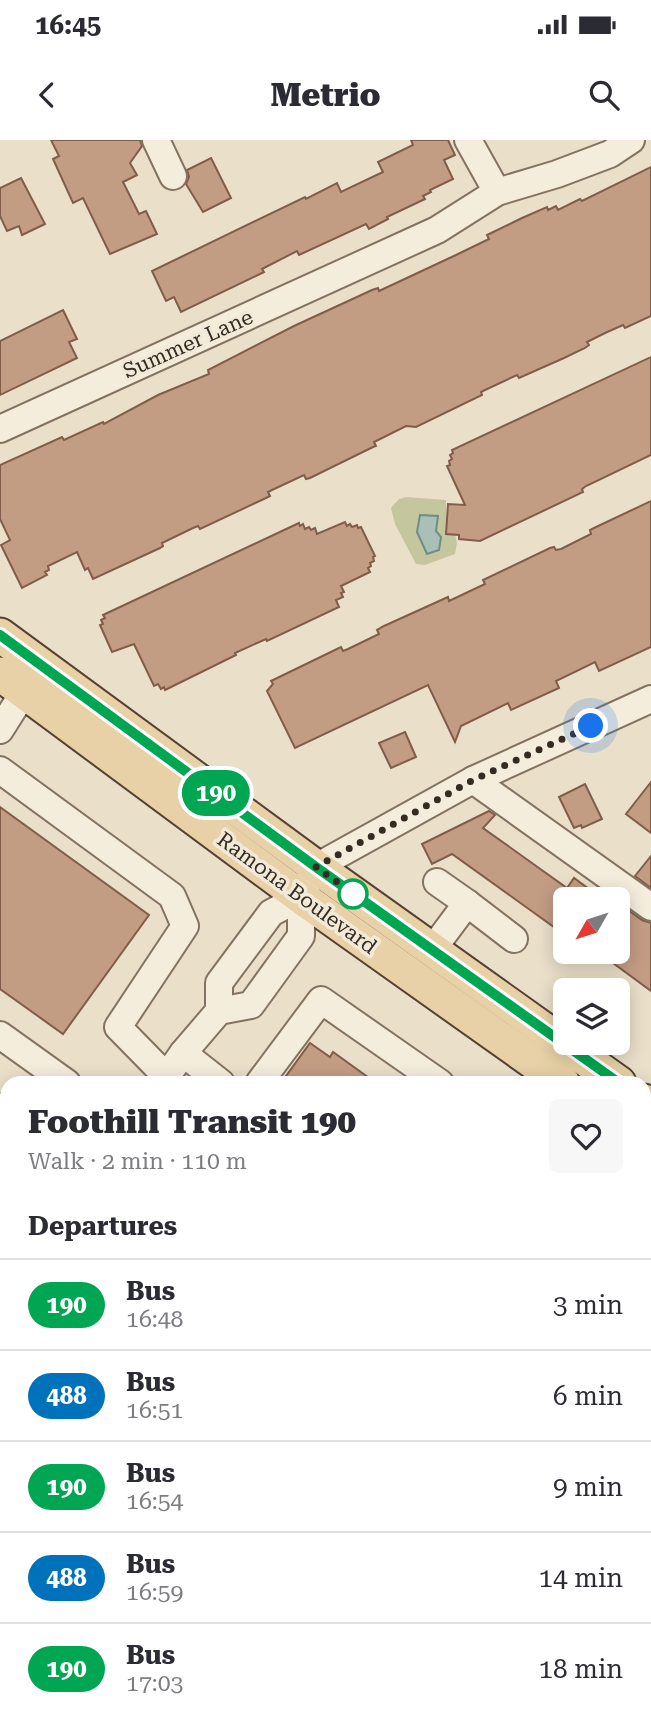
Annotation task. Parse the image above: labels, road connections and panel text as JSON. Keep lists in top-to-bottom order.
{
  "streets": {
    "main road": ["Ramona Boulevard"],
    "street": ["Summer Lane"]
  },
  "lines": ["bus line 190"],
  "north": "bottom left",
  "page": {
    "status": "16:45",
    "header": "Metrio",
    "on_map": "190",
    "heading": [
      ["Foothill Transit 190", "Walk · 2 min · 110 m"],
      "Departures"
    ],
    "list": [
      {
        "mark": "190",
        "name": "Bus",
        "note": "16:48",
        "value": "3 min"
      },
      {
        "mark": "488",
        "name": "Bus",
        "note": "16:51",
        "value": "6 min"
      },
      {
        "mark": "190",
        "name": "Bus",
        "note": "16:54",
        "value": "9 min"
      },
      {
        "mark": "488",
        "name": "Bus",
        "note": "16:59",
        "value": "14 min"
      },
      {
        "mark": "190",
        "name": "Bus",
        "note": "17:03",
        "value": "18 min"
      }
    ]
  }
}
